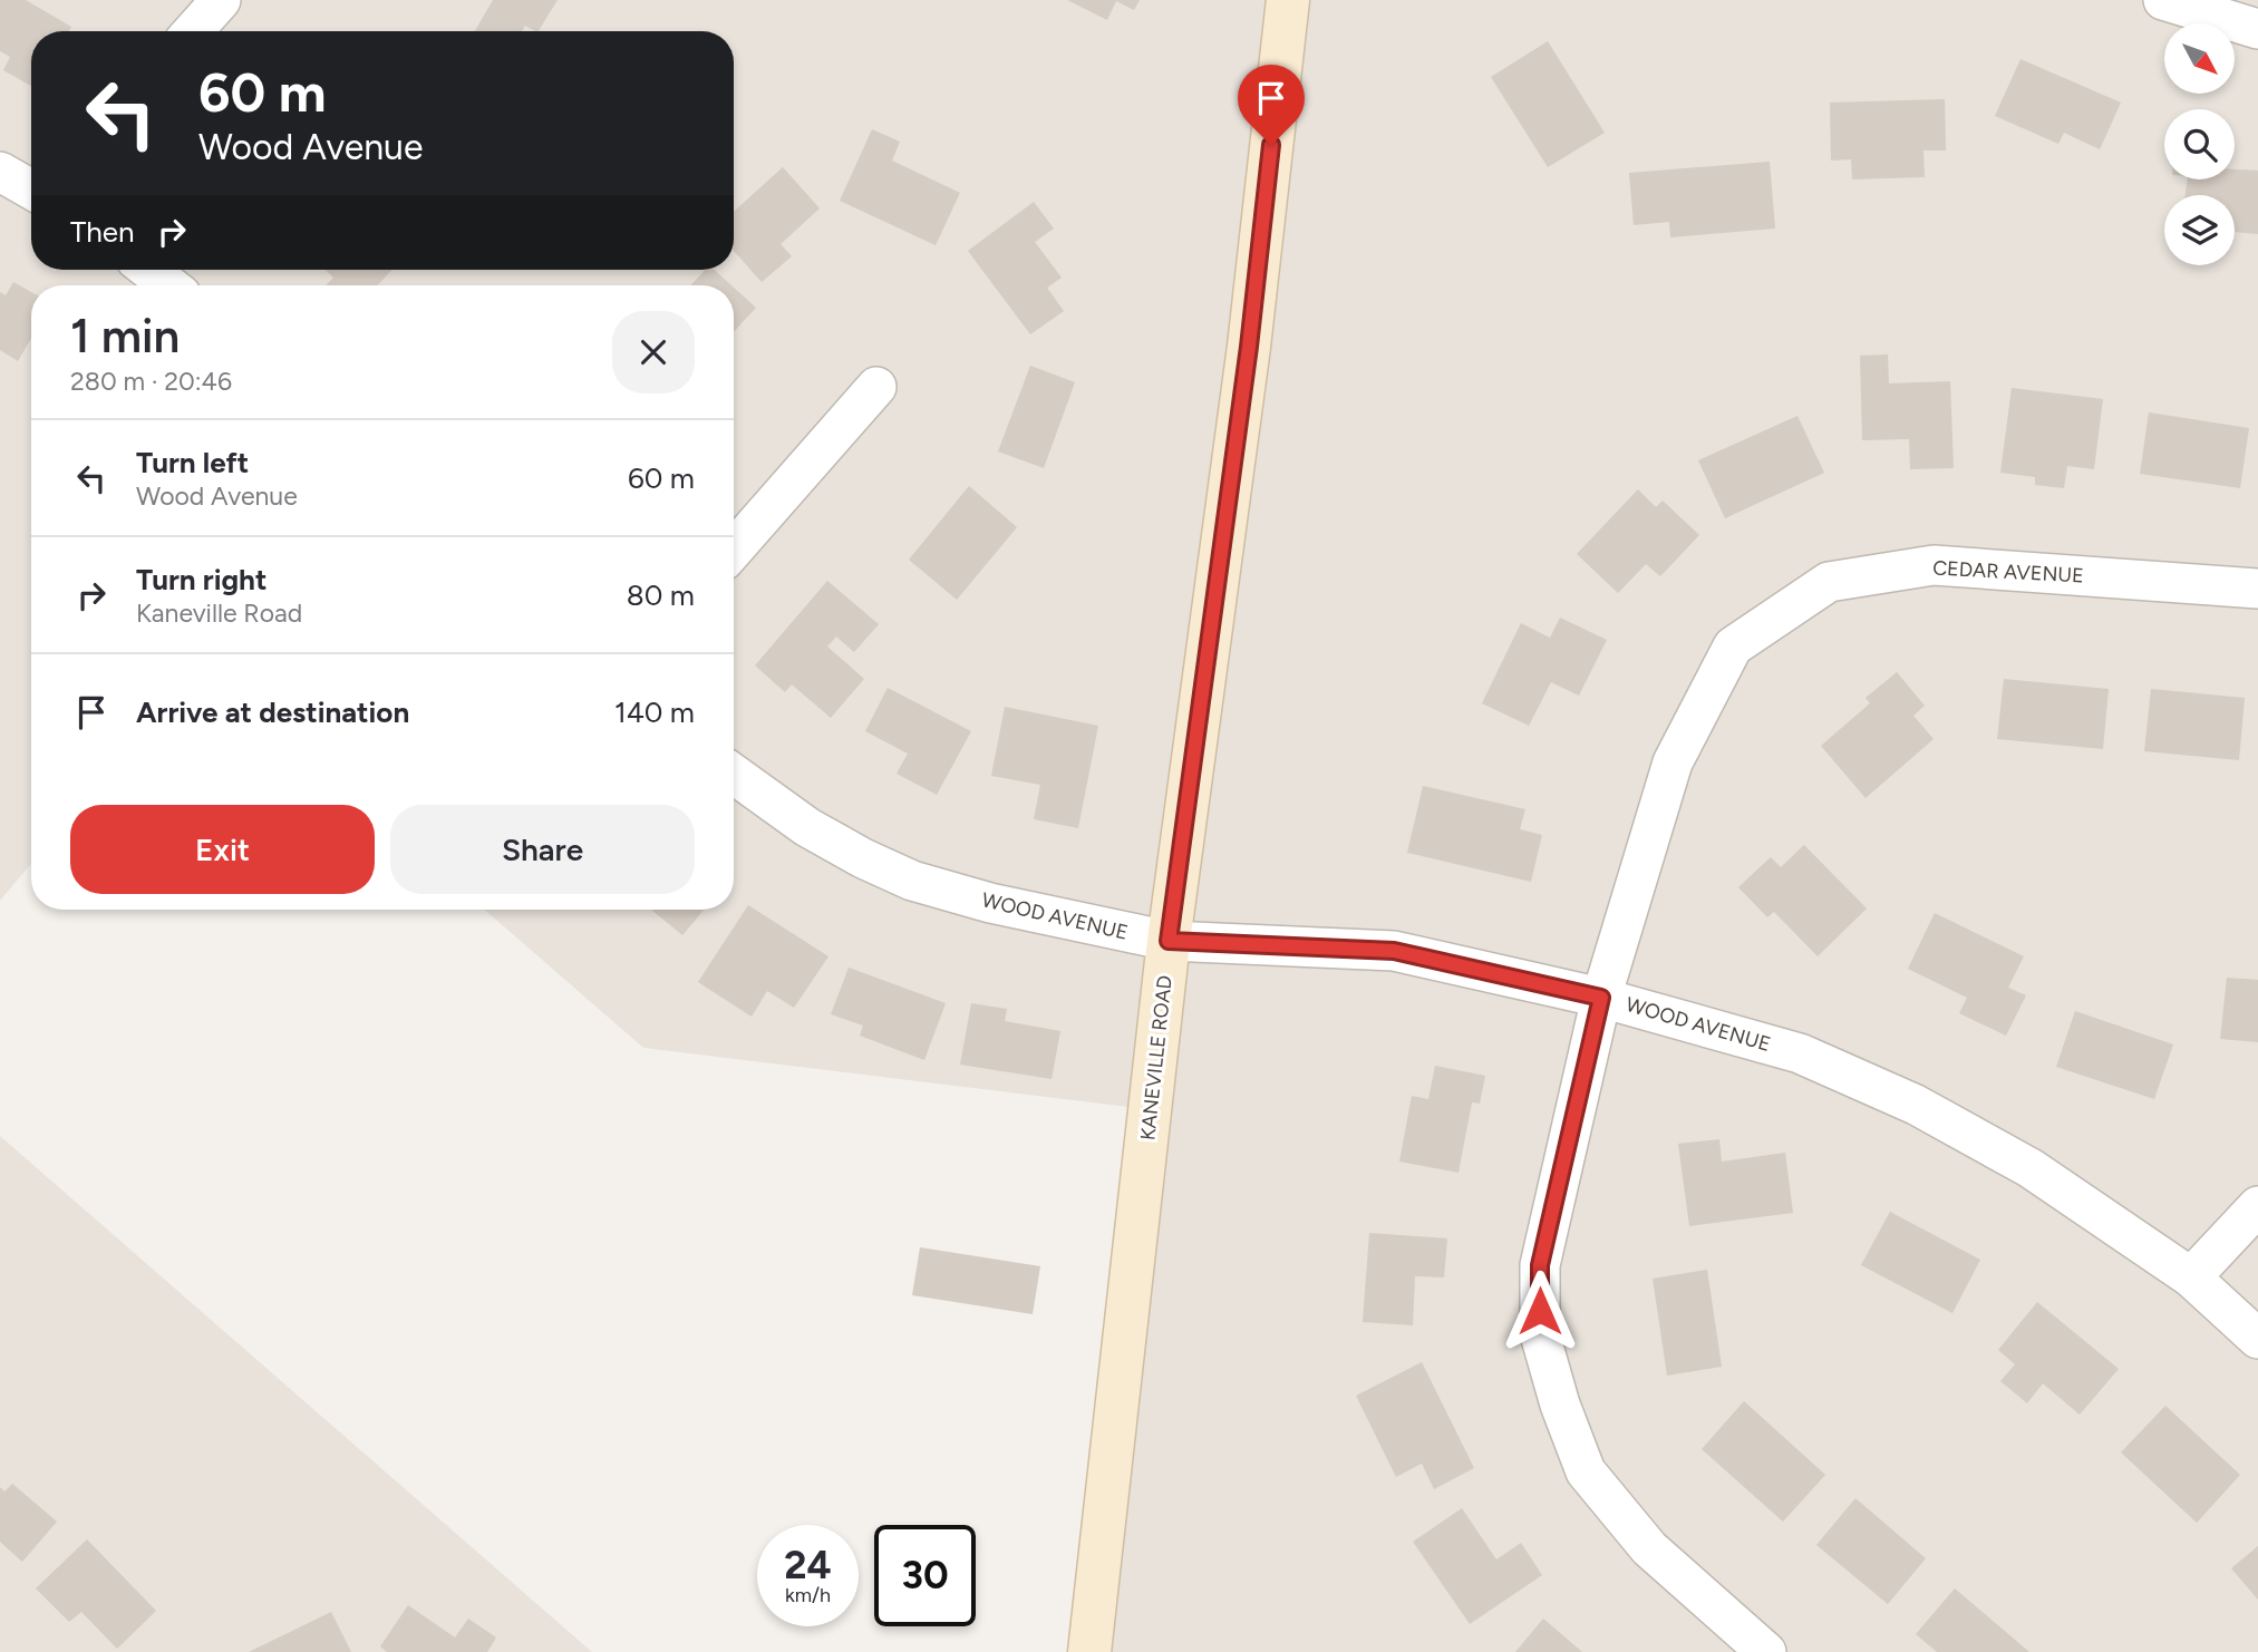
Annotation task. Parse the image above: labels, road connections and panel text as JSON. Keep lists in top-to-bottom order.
{
  "streets": {
    "main road": ["KANEVILLE ROAD"],
    "street": ["CEDAR AVENUE", "WOOD AVENUE"]
  },
  "crossings": [
    ["CEDAR AVENUE", "WOOD AVENUE"],
    ["WOOD AVENUE", "KANEVILLE ROAD"]
  ],
  "north": "bottom right",
  "page": {
    "turn": ["60 m", "Wood Avenue"],
    "then": "Then",
    "heading": ["1 min", "280 m · 20:46"],
    "list": [
      {
        "name": "Turn left",
        "note": "Wood Avenue",
        "value": "60 m"
      },
      {
        "name": "Turn right",
        "note": "Kaneville Road",
        "value": "80 m"
      },
      {
        "name": "Arrive at destination",
        "value": "140 m"
      }
    ],
    "buttons": ["Exit", "Share"],
    "speed": "24 km/h",
    "limit": "30"
  }
}
